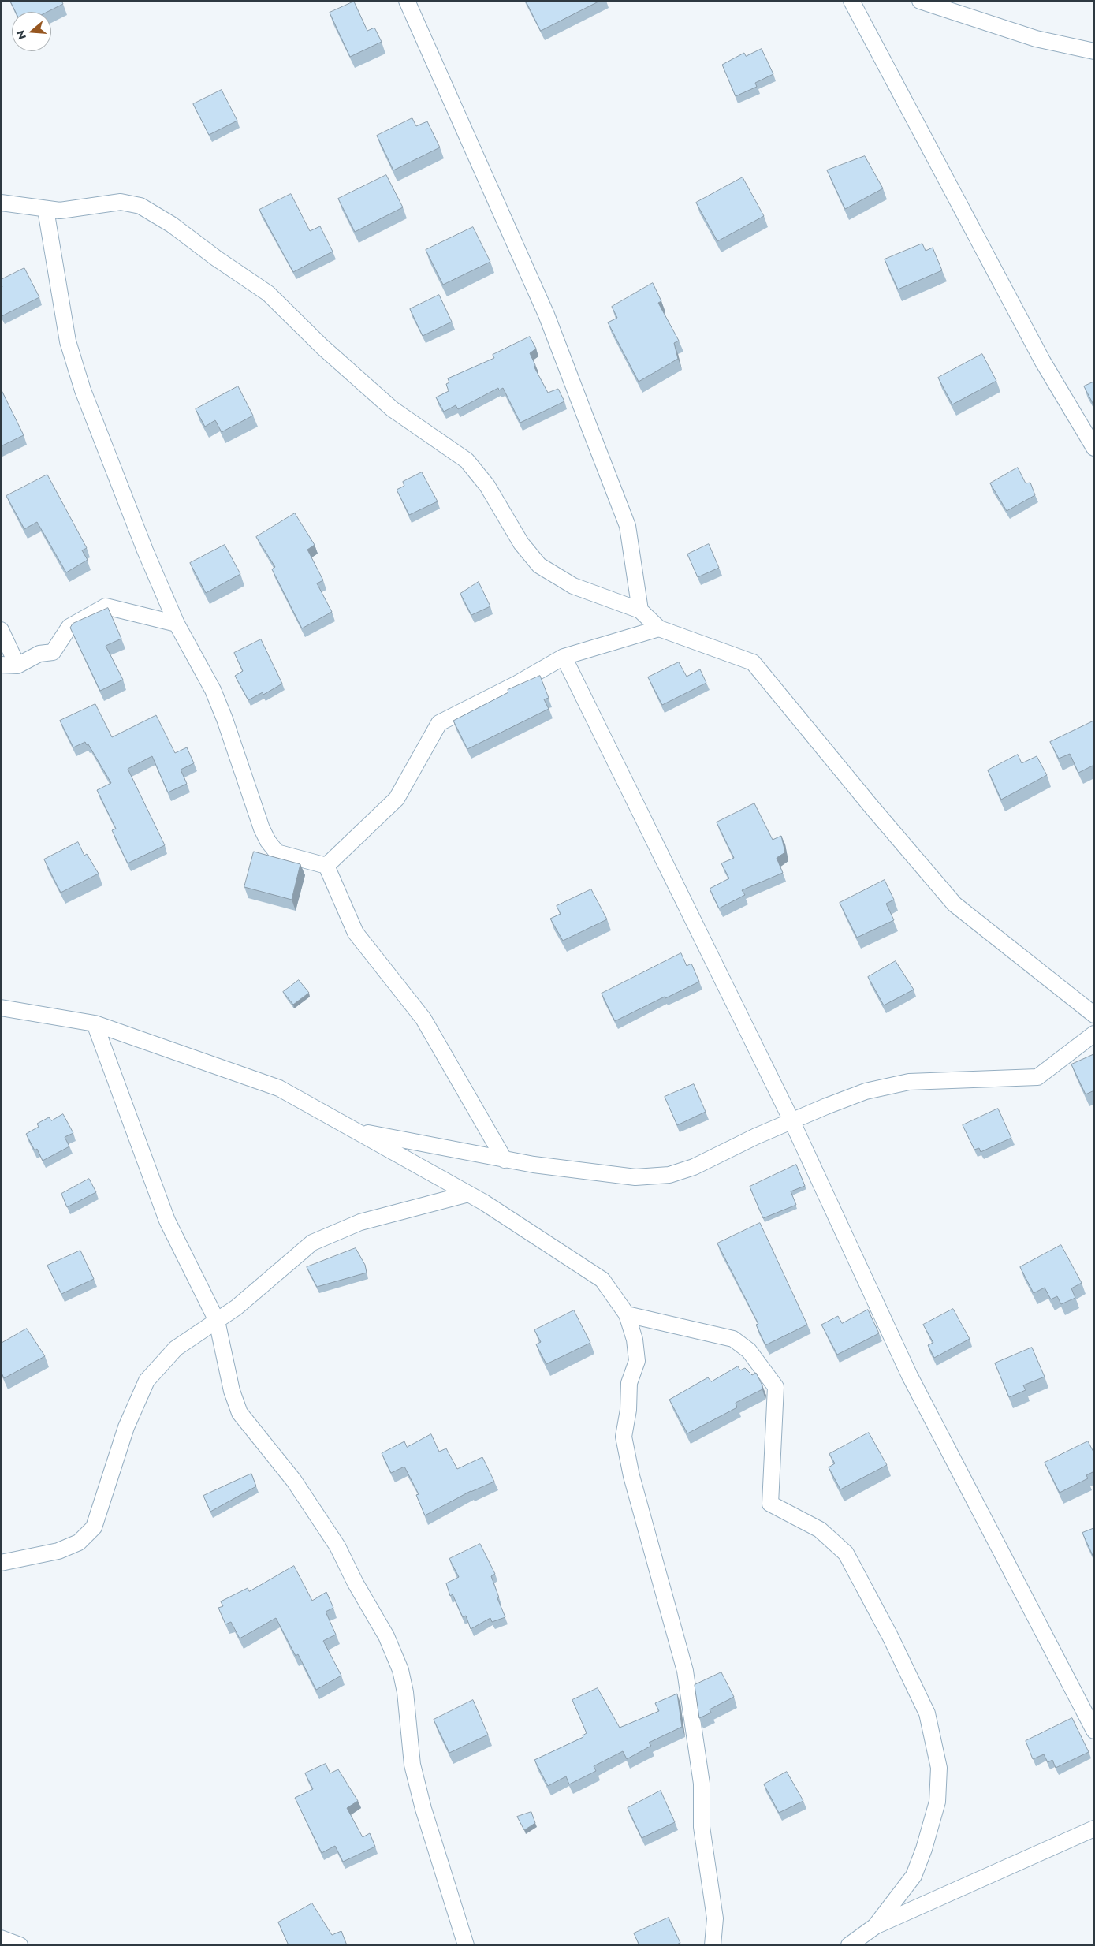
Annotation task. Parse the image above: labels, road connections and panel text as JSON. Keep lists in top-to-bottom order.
{
  "north": "left"
}
